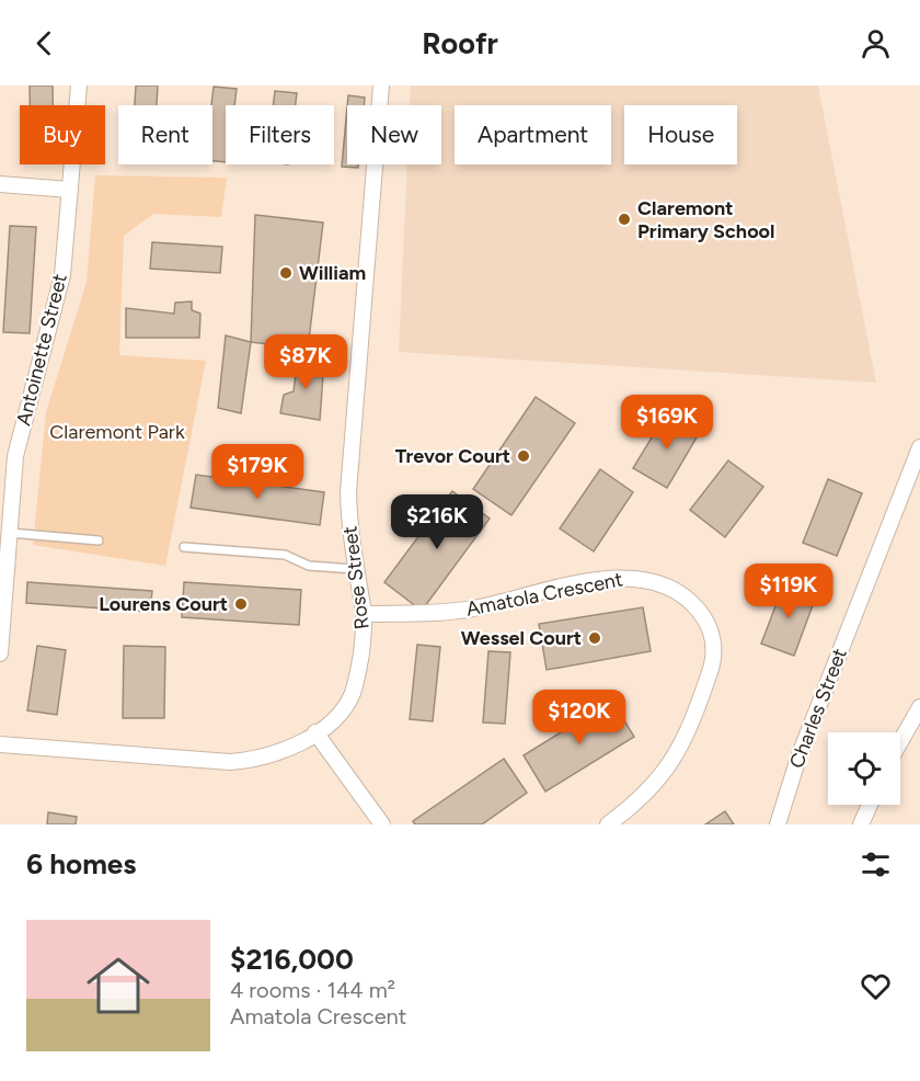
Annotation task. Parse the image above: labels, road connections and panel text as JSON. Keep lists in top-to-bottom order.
{
  "streets": {
    "street": [
      "Antoinette Street",
      "Rose Street",
      "Amatola Crescent",
      "Charles Street"
    ]
  },
  "crossings": [
    ["Rose Street", "Amatola Crescent"]
  ],
  "parks": ["Claremont Park"],
  "places": [
    "Claremont Primary School",
    "William",
    "Trevor Court",
    "Lourens Court",
    "Wessel Court"
  ],
  "page": {
    "header": "Roofr",
    "chip": [
      "Buy",
      "Rent",
      "Filters",
      "New",
      "Apartment",
      "House"
    ],
    "price": [
      "$87K",
      "$169K",
      "$179K",
      "$216K",
      "$119K",
      "$120K"
    ],
    "heading": "6 homes",
    "list": [
      {
        "name": "$216,000",
        "note": "4 rooms · 144 m² · Amatola Crescent"
      }
    ]
  }
}
